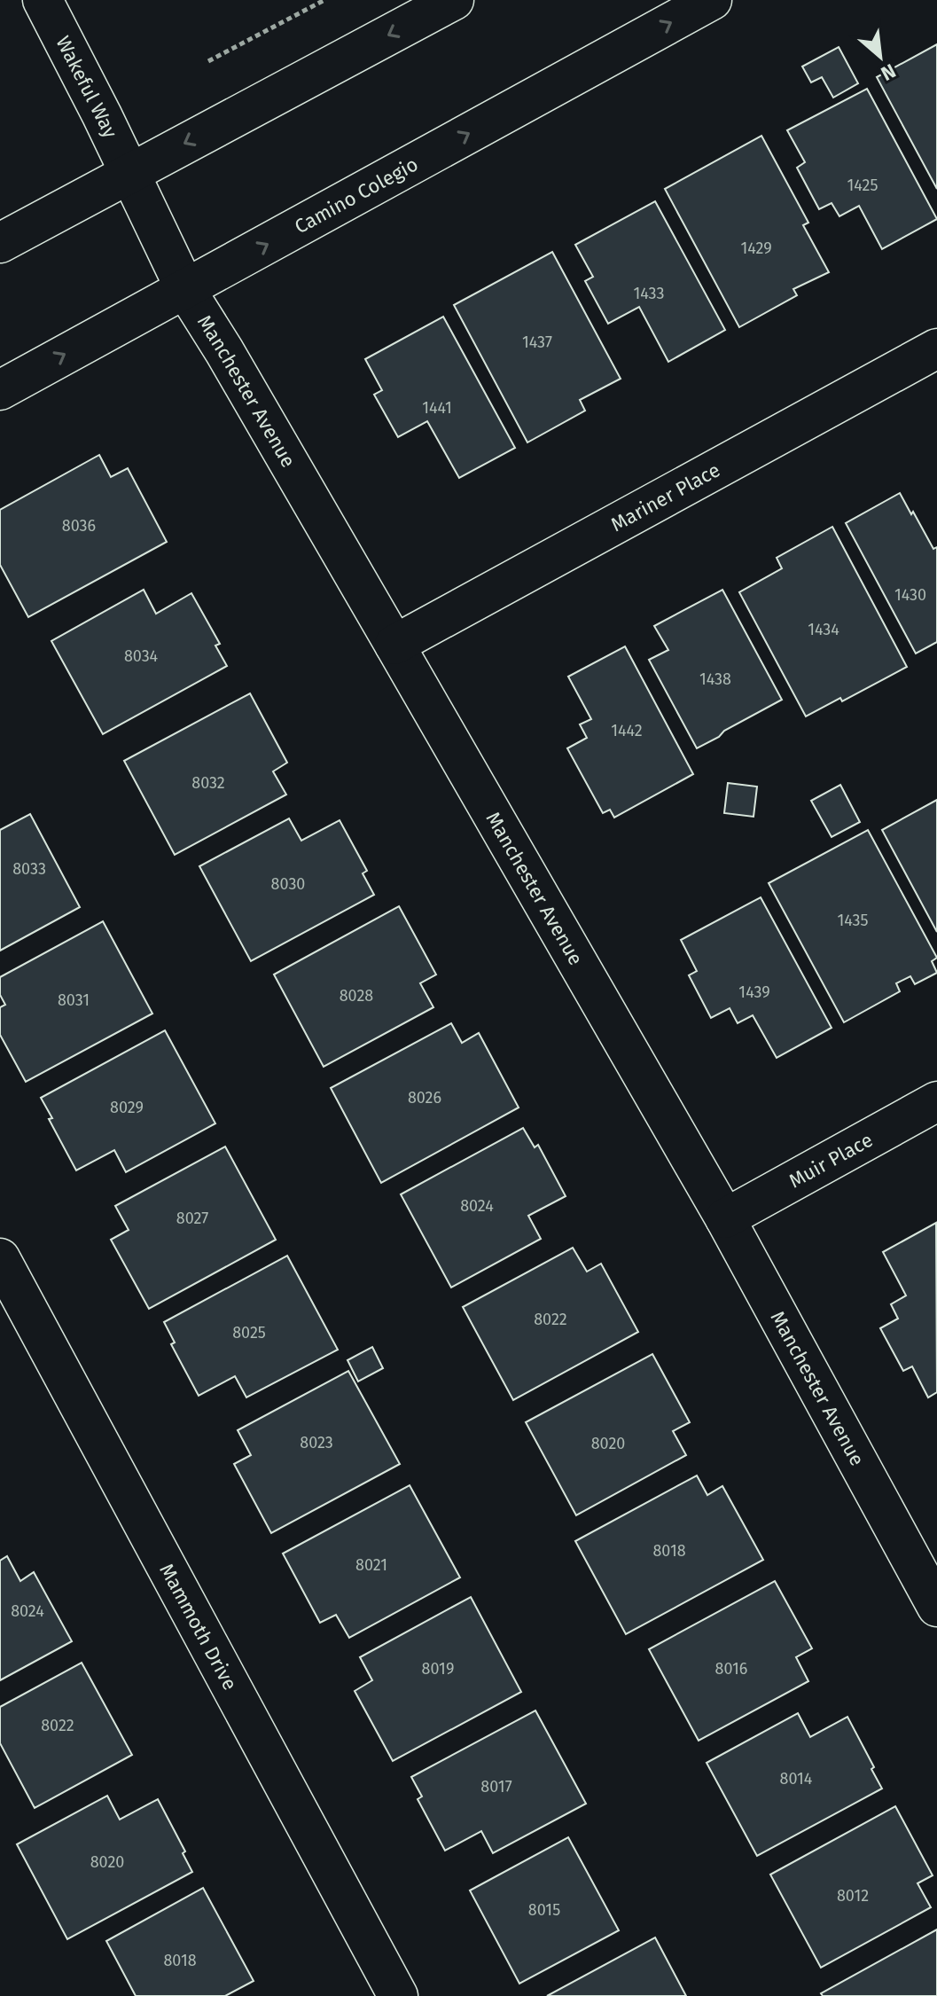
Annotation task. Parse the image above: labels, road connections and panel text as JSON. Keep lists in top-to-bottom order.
{
  "streets": {
    "street": [
      "Wakeful Way",
      "Camino Colegio",
      "Manchester Avenue",
      "Mariner Place",
      "Muir Place",
      "Mammoth Drive"
    ]
  },
  "crossings": [
    ["Wakeful Way", "Manchester Avenue"],
    ["Camino Colegio", "Manchester Avenue"],
    ["Manchester Avenue", "Mariner Place"],
    ["Manchester Avenue", "Muir Place"]
  ],
  "house_numbers": [
    "1425",
    "1429",
    "1433",
    "1437",
    "1441",
    "8036",
    "1430",
    "1434",
    "8034",
    "1438",
    "1442",
    "8032",
    "8033",
    "8030",
    "1435",
    "1439",
    "8028",
    "8031",
    "8026",
    "8029",
    "8024",
    "8027",
    "8022",
    "8025",
    "8023",
    "8020",
    "8018",
    "8021",
    "8024",
    "8019",
    "8016",
    "8022",
    "8014",
    "8017",
    "8020",
    "8012",
    "8015",
    "8018"
  ],
  "north": "bottom right"
}
